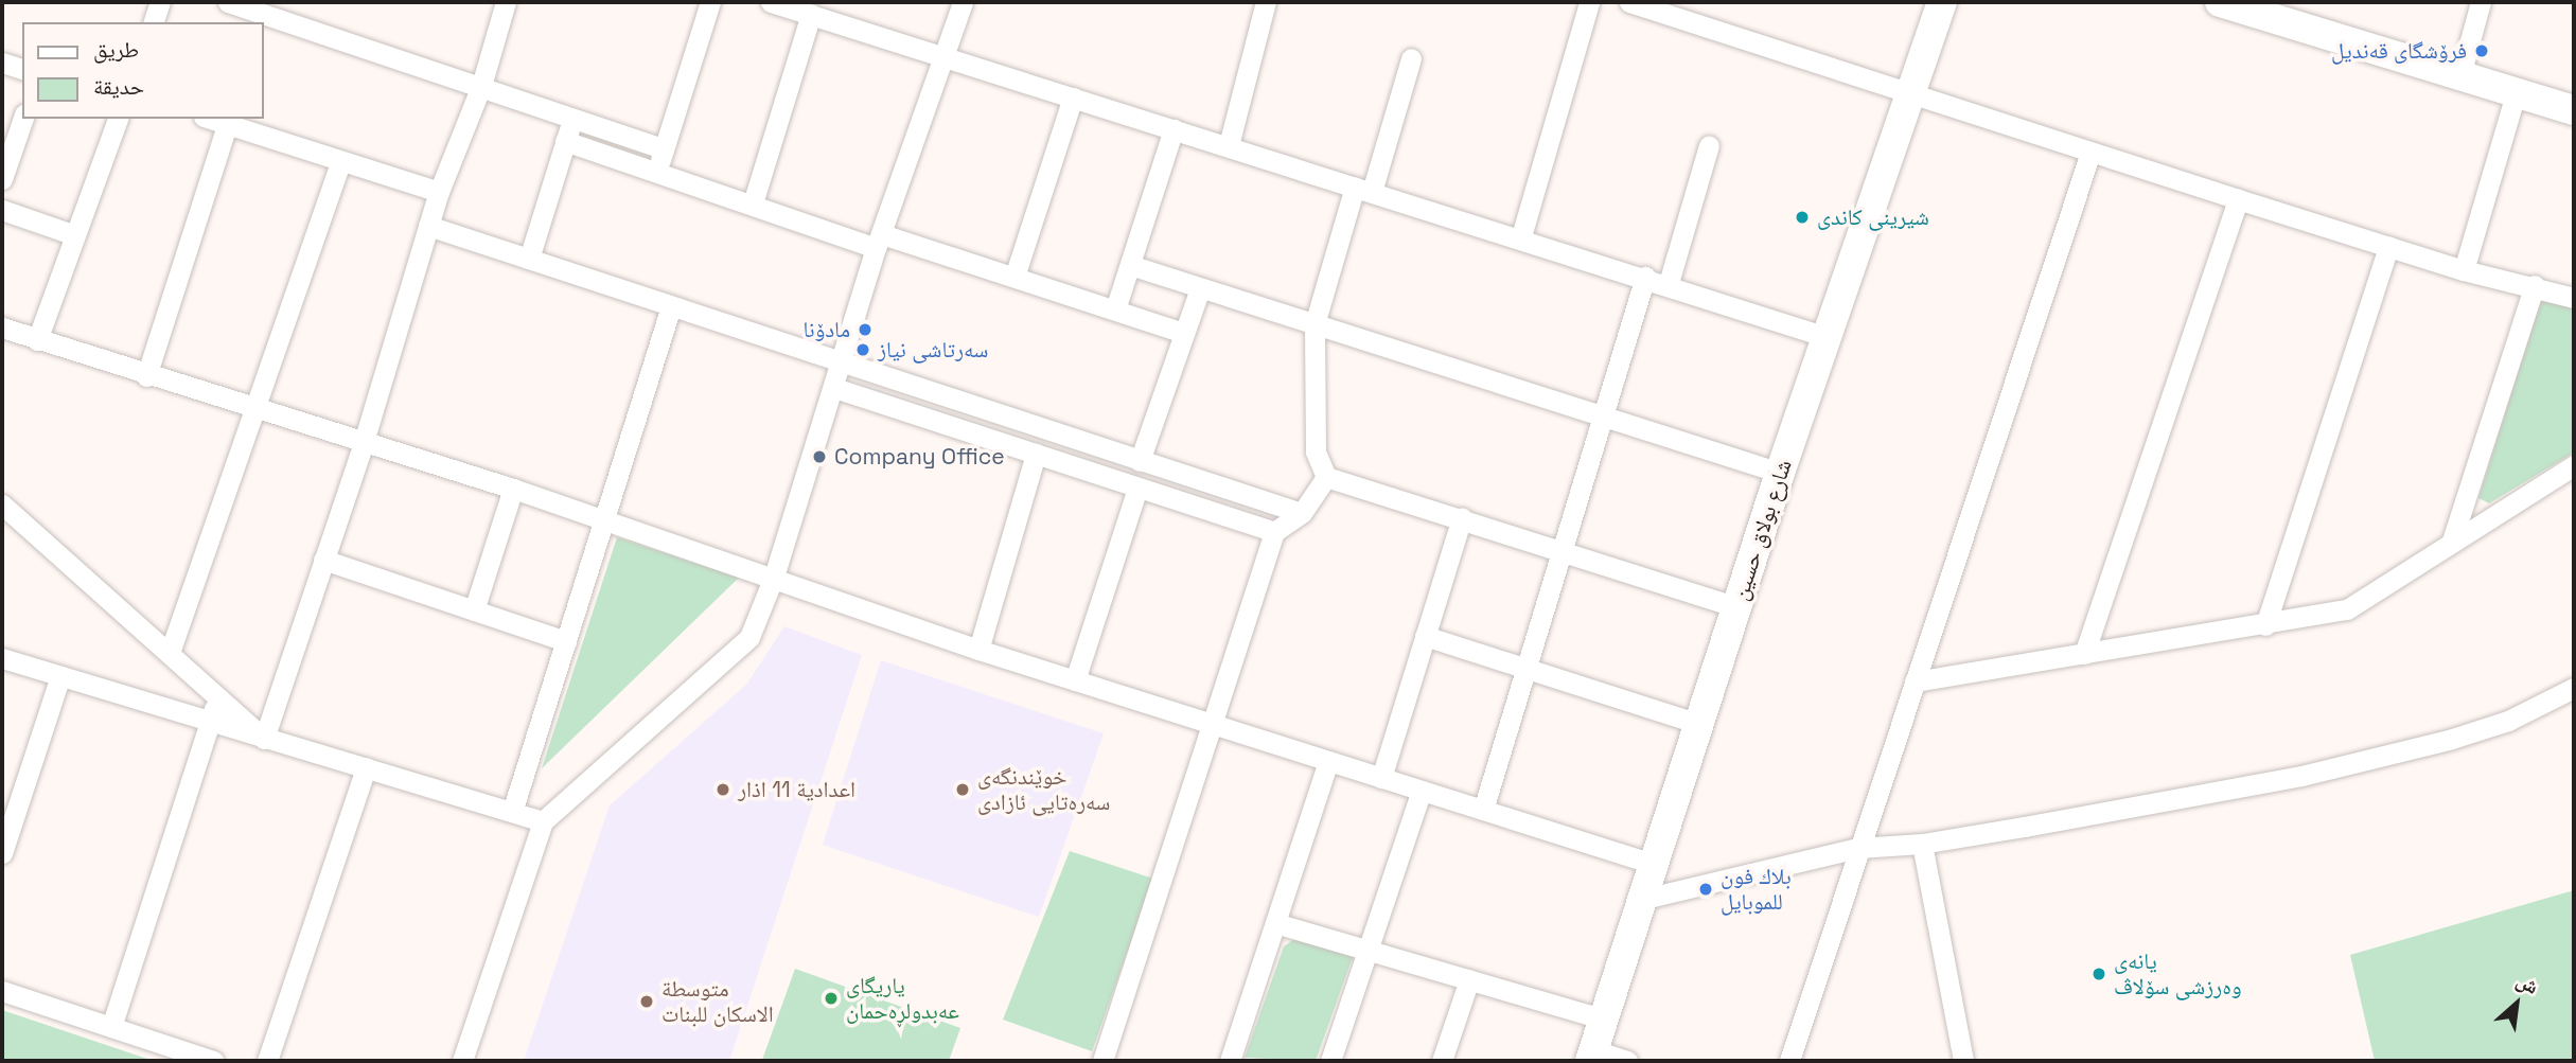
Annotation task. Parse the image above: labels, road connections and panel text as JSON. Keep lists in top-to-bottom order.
{
  "streets": {
    "street": ["شارع بولاق حسين"]
  },
  "places": [
    "فرۆشگای قەندیل",
    "شیرینی کاندی",
    "مادۆنا",
    "سەرتاشی نیاز",
    "Company Office",
    "اعدادية 11 اذار",
    "خوێندنگەی سەرەتایی ئازادی",
    "بلاك فون للموبايل",
    "یانەی وەرزشی سۆلاڤ",
    "یاریگای عەبدولڕەحمان",
    "متوسطة الاسكان للبنات"
  ],
  "legend": ["طريق", "حديقة"],
  "north": "top right"
}
